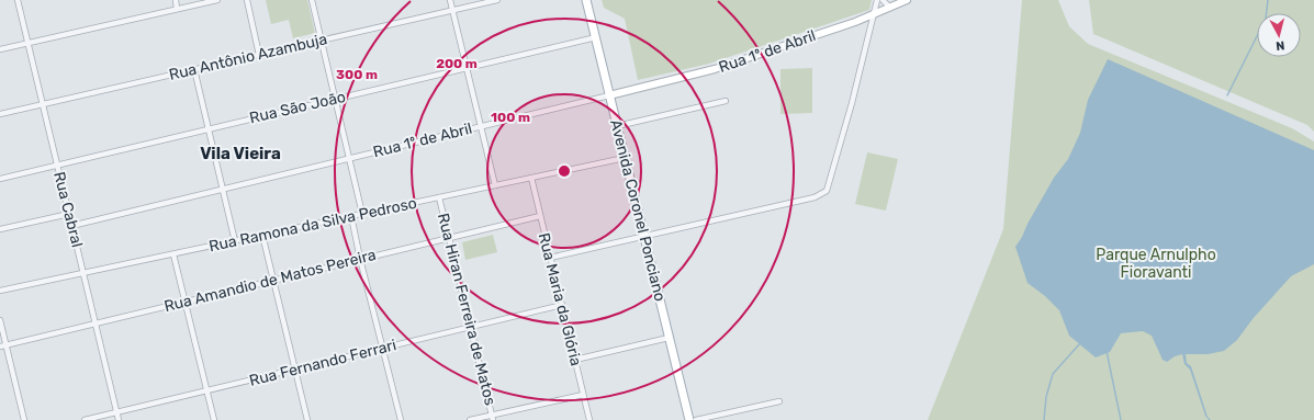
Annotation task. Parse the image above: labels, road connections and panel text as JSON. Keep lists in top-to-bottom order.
{
  "streets": {
    "main road": ["Avenida Coronel Ponciano"],
    "street": [
      "Rua 1º de Abril",
      "Rua Antônio Azambuja",
      "Rua São João",
      "Rua Cabral",
      "Rua Ramona da Silva Pedroso",
      "Rua Amandio de Matos Pereira",
      "Rua Maria da Glória",
      "Rua Hiran Ferreira de Matos",
      "Rua Fernando Ferrari"
    ]
  },
  "crossings": [
    ["Rua 1º de Abril", "Rua Cabral"],
    ["Rua 1º de Abril", "Avenida Coronel Ponciano"],
    ["Rua Antônio Azambuja", "Rua Cabral"],
    ["Rua São João", "Rua Cabral"],
    ["Rua São João", "Avenida Coronel Ponciano"],
    ["Rua Cabral", "Rua Ramona da Silva Pedroso"],
    ["Rua Cabral", "Rua Amandio de Matos Pereira"],
    ["Rua Cabral", "Rua Fernando Ferrari"],
    ["Avenida Coronel Ponciano", "Rua Ramona da Silva Pedroso"],
    ["Rua Ramona da Silva Pedroso", "Rua Maria da Glória"],
    ["Rua Ramona da Silva Pedroso", "Rua Hiran Ferreira de Matos"],
    ["Rua Amandio de Matos Pereira", "Rua Maria da Glória"],
    ["Rua Amandio de Matos Pereira", "Rua Hiran Ferreira de Matos"],
    ["Rua Maria da Glória", "Rua Fernando Ferrari"],
    ["Rua Hiran Ferreira de Matos", "Rua Fernando Ferrari"]
  ],
  "districts": ["Vila Vieira"],
  "parks": ["Parque Arnulpho Fioravanti"],
  "north": "bottom",
  "rings": ["200 m", "300 m", "100 m"]
}
